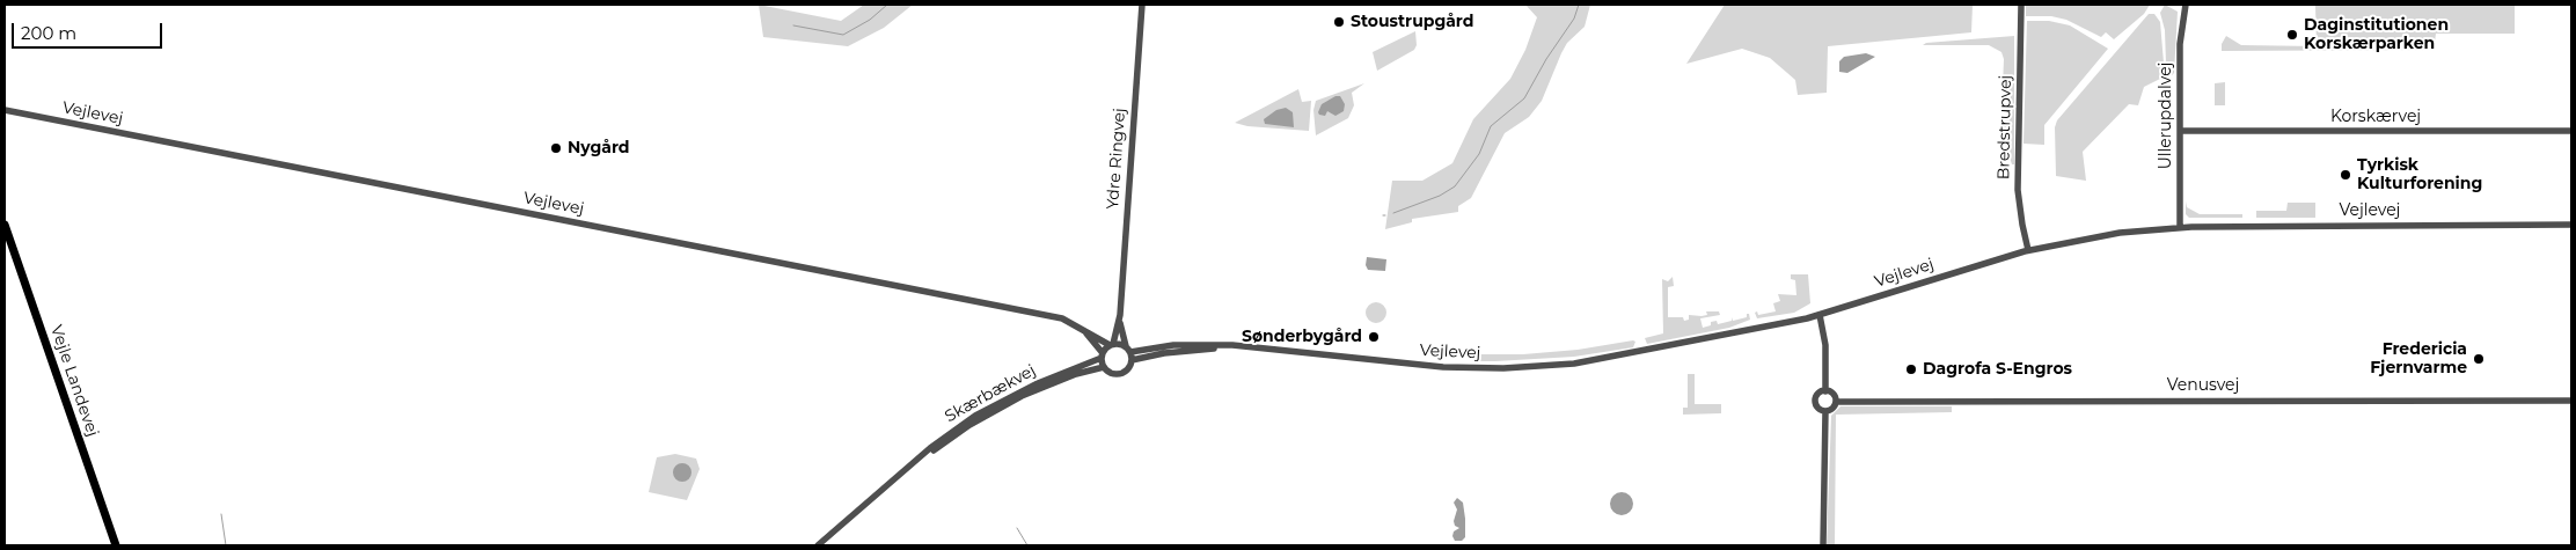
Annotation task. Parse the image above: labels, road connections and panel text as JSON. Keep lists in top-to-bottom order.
{
  "streets": {
    "main road": ["Vejle Landevej"],
    "street": [
      "Vejlevej",
      "Ullerupdalvej",
      "Korskærvej",
      "Bredstrupvej",
      "Ydre Ringvej",
      "Venusvej",
      "Skærbækvej"
    ]
  },
  "crossings": [
    ["Vejlevej", "Ullerupdalvej"],
    ["Vejlevej", "Bredstrupvej"],
    ["Vejlevej", "Ydre Ringvej"],
    ["Vejlevej", "Skærbækvej"],
    ["Ullerupdalvej", "Korskærvej"],
    ["Ydre Ringvej", "Skærbækvej"]
  ],
  "places": [
    "Stoustrupgård",
    "Daginstitutionen Korskærparken",
    "Nygård",
    "Tyrkisk Kulturforening",
    "Sønderbygård",
    "Fredericia Fjernvarme",
    "Dagrofa S-Engros"
  ],
  "scale_bar": "200 m"
}
